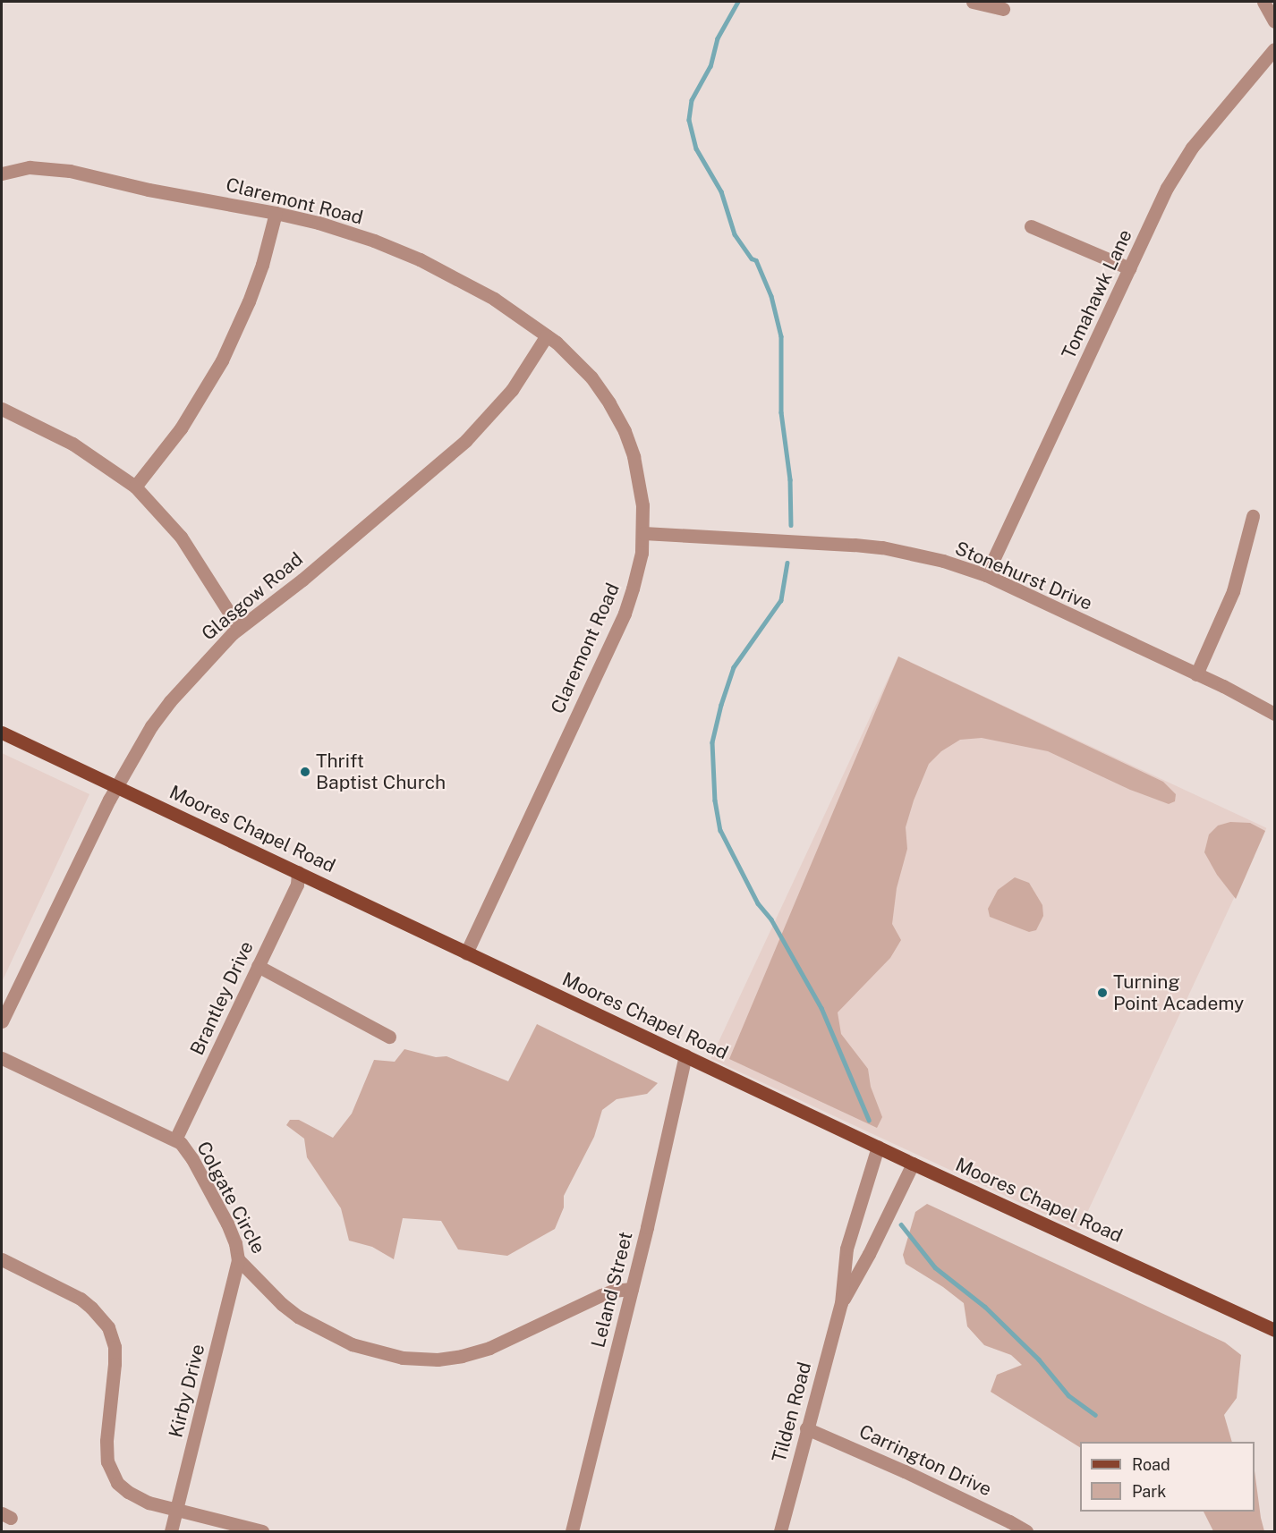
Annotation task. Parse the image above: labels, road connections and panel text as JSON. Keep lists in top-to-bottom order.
{
  "streets": {
    "main road": ["Moores Chapel Road"],
    "street": [
      "Claremont Road",
      "Tomahawk Lane",
      "Stonehurst Drive",
      "Glasgow Road",
      "Brantley Drive",
      "Colgate Circle",
      "Leland Street",
      "Kirby Drive",
      "Tilden Road",
      "Carrington Drive"
    ]
  },
  "crossings": [
    ["Claremont Road", "Stonehurst Drive"],
    ["Claremont Road", "Glasgow Road"],
    ["Claremont Road", "Moores Chapel Road"],
    ["Tomahawk Lane", "Stonehurst Drive"],
    ["Glasgow Road", "Moores Chapel Road"],
    ["Moores Chapel Road", "Brantley Drive"],
    ["Moores Chapel Road", "Leland Street"],
    ["Moores Chapel Road", "Tilden Road"],
    ["Brantley Drive", "Colgate Circle"],
    ["Colgate Circle", "Leland Street"],
    ["Colgate Circle", "Kirby Drive"],
    ["Tilden Road", "Carrington Drive"]
  ],
  "places": ["Thrift Baptist Church", "Turning Point Academy"],
  "legend": ["Road", "Park"]
}
